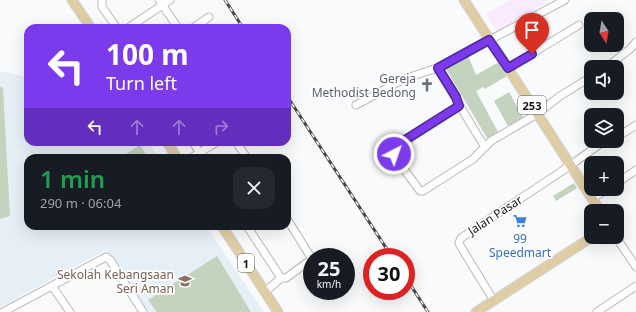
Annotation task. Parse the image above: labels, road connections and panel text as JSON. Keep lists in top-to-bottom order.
{
  "streets": {
    "main road": ["253", "1"],
    "street": ["Jalan Pasar"]
  },
  "crossings": [
    ["253", "Jalan Pasar"]
  ],
  "places": {
    "church": ["Gereja Methodist Bedong"],
    "supermarket": ["99 Speedmart"],
    "school or university": ["Sekolah Kebangsaan Seri Aman"]
  },
  "north": "bottom",
  "page": {
    "map_buttons": ["+", "−"],
    "turn": ["100 m", "Turn left"],
    "heading": ["1 min", "290 m · 06:04"],
    "speed": "25 km/h",
    "limit": "30"
  }
}
